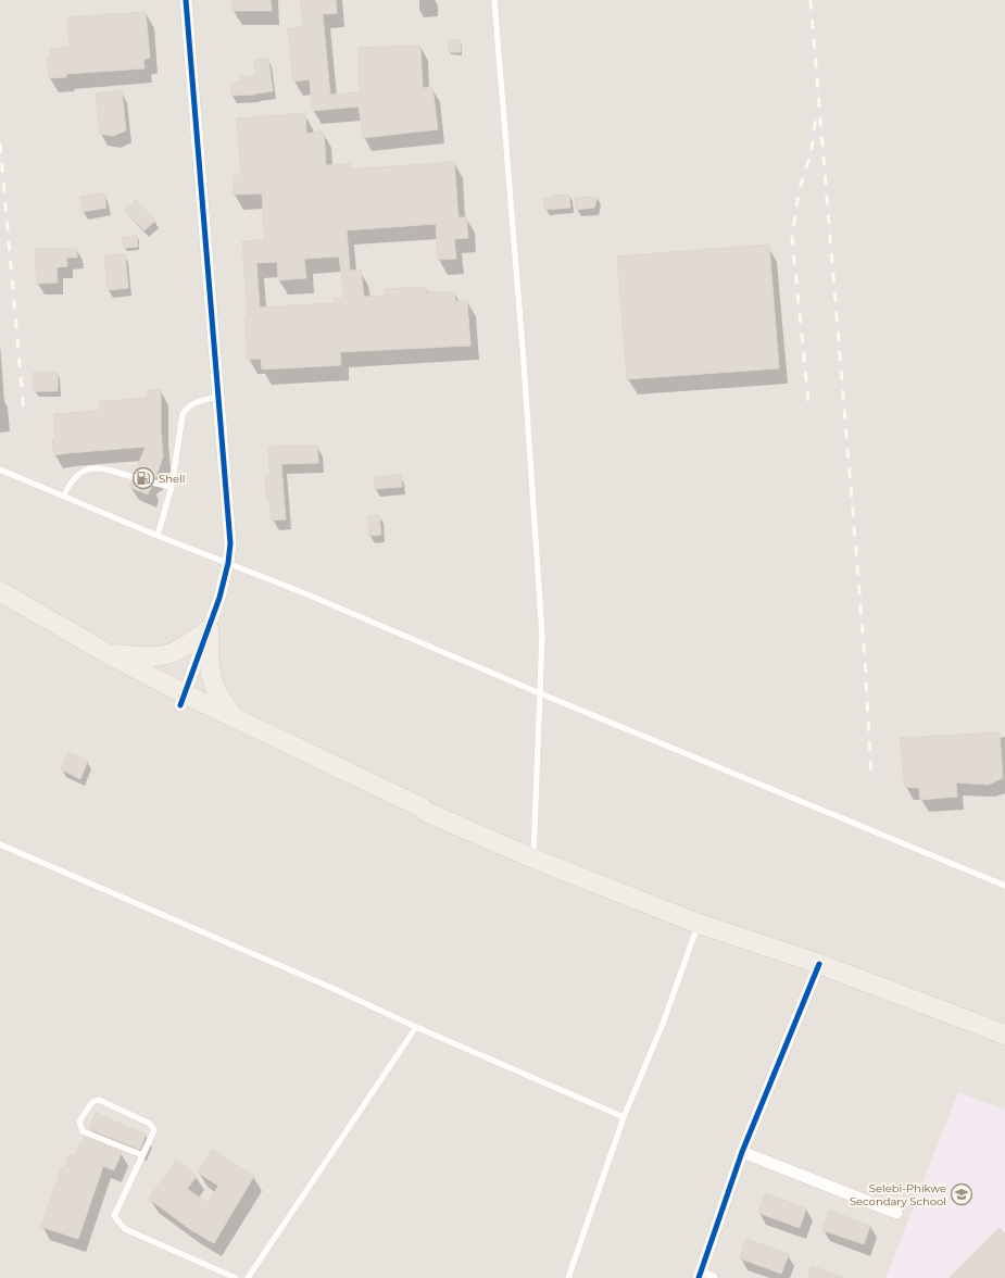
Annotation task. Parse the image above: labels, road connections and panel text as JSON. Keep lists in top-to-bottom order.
{
  "places": {
    "fuel station": ["Shell"],
    "school or university": ["Selebi-Phikwe Secondary School"]
  }
}
